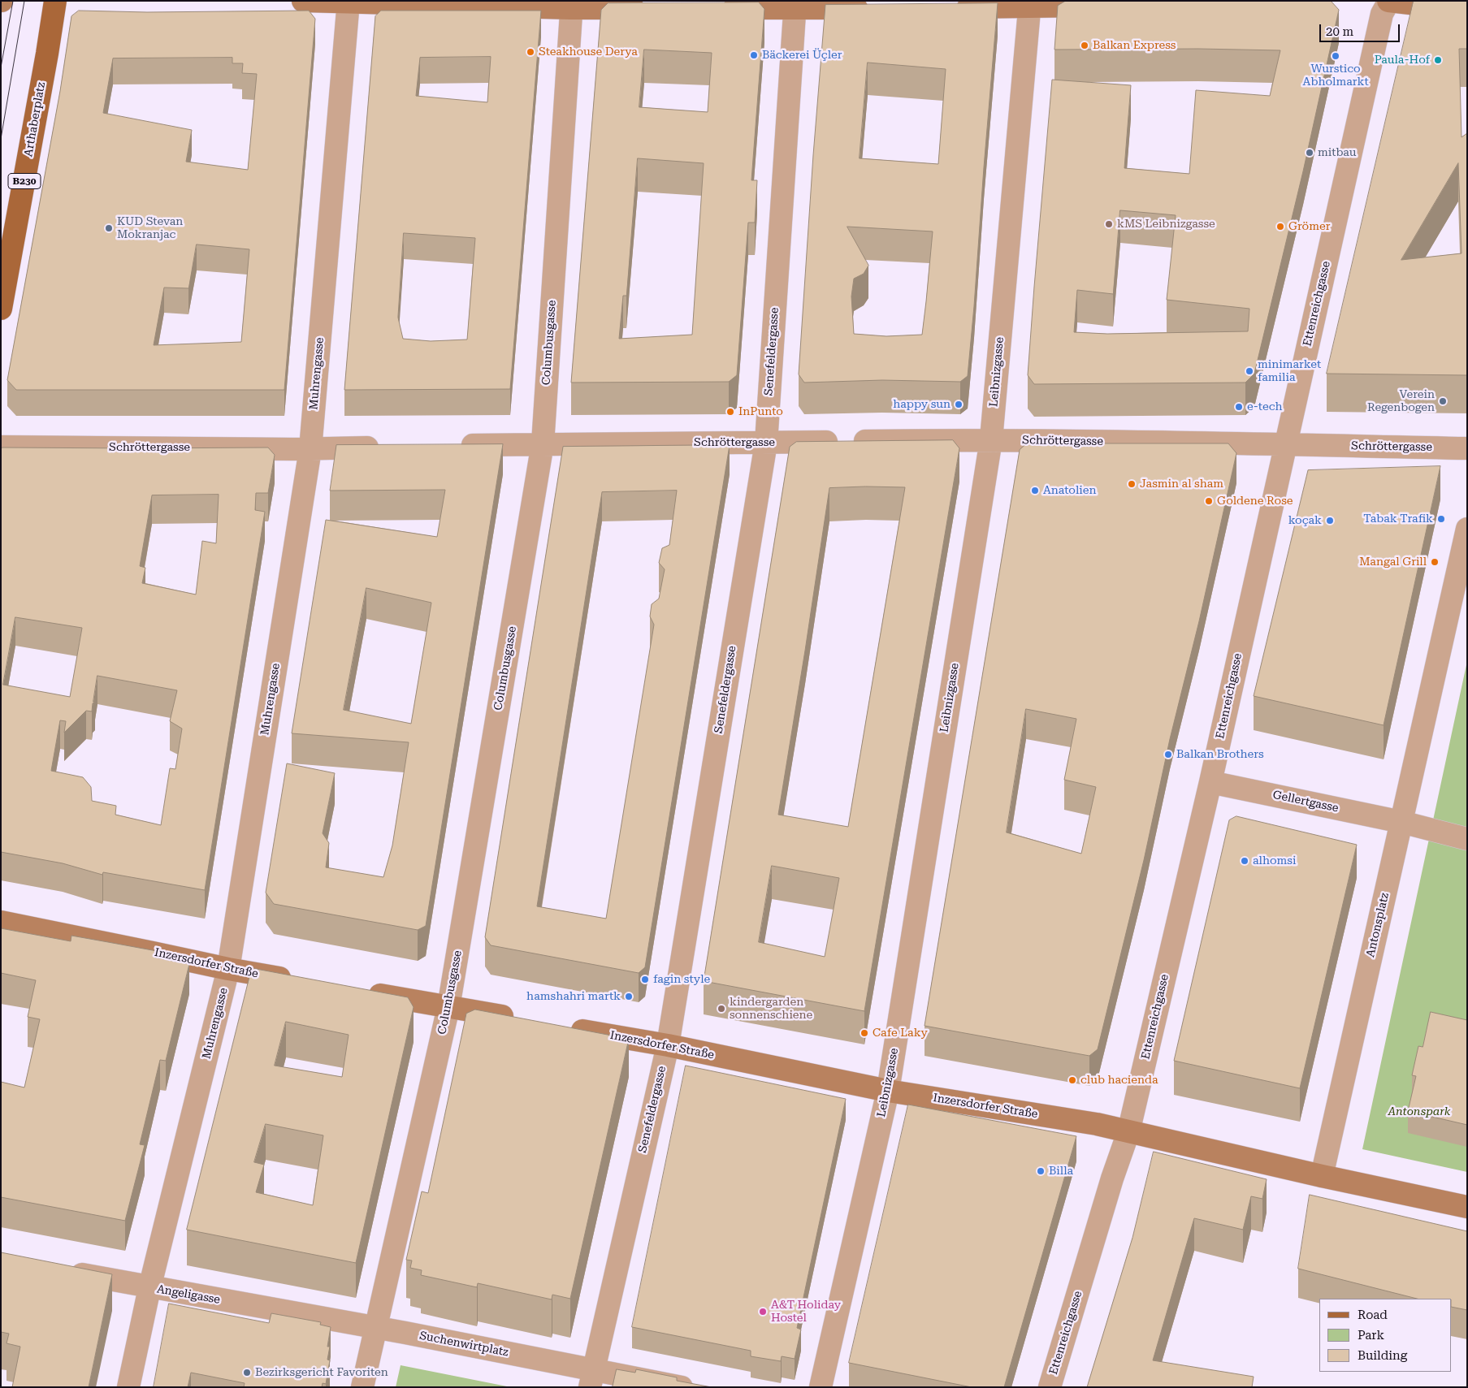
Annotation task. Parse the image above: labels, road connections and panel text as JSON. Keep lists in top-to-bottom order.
{
  "streets": {
    "main road": ["Arthaberplatz", "B230"],
    "street": [
      "Ettenreichgasse",
      "Columbusgasse",
      "Senefeldergasse",
      "Leibnizgasse",
      "Muhrengasse",
      "Schröttergasse",
      "Gellertgasse",
      "Antonsplatz",
      "Inzersdorfer Straße",
      "Angeligasse",
      "Suchenwirtplatz"
    ]
  },
  "crossings": [
    ["Ettenreichgasse", "Schröttergasse"],
    ["Ettenreichgasse", "Gellertgasse"],
    ["Ettenreichgasse", "Inzersdorfer Straße"],
    ["Columbusgasse", "Schröttergasse"],
    ["Columbusgasse", "Angeligasse"],
    ["Columbusgasse", "Suchenwirtplatz"],
    ["Senefeldergasse", "Schröttergasse"],
    ["Senefeldergasse", "Inzersdorfer Straße"],
    ["Senefeldergasse", "Suchenwirtplatz"],
    ["Leibnizgasse", "Schröttergasse"],
    ["Leibnizgasse", "Inzersdorfer Straße"],
    ["Muhrengasse", "Schröttergasse"],
    ["Muhrengasse", "Inzersdorfer Straße"],
    ["Muhrengasse", "Angeligasse"],
    ["Gellertgasse", "Antonsplatz"],
    ["Antonsplatz", "Inzersdorfer Straße"],
    ["Angeligasse", "Suchenwirtplatz"]
  ],
  "parks": ["Antonspark"],
  "places": [
    "Balkan Express",
    "Steakhouse Derya",
    "Bäckerei Üçler",
    "Wurstico Abholmarkt",
    "Paula-Hof",
    "mitbau",
    "kMS Leibnizgasse",
    "Grömer",
    "KUD Stevan Mokranjac",
    "minimarket familia",
    "Verein Regenbogen",
    "happy sun",
    "e-tech",
    "InPunto",
    "Jasmin al sham",
    "Anatolien",
    "Goldene Rose",
    "Tabak Trafik",
    "koçak",
    "Mangal Grill",
    "Balkan Brothers",
    "alhomsi",
    "fagin style",
    "hamshahri martk",
    "kindergarden sonnenschiene",
    "Cafe Laky",
    "club hacienda",
    "Billa",
    "A&T Holiday Hostel",
    "Bezirksgericht Favoriten"
  ],
  "legend": ["Road", "Park", "Building"],
  "scale_bar": "20 m"
}
